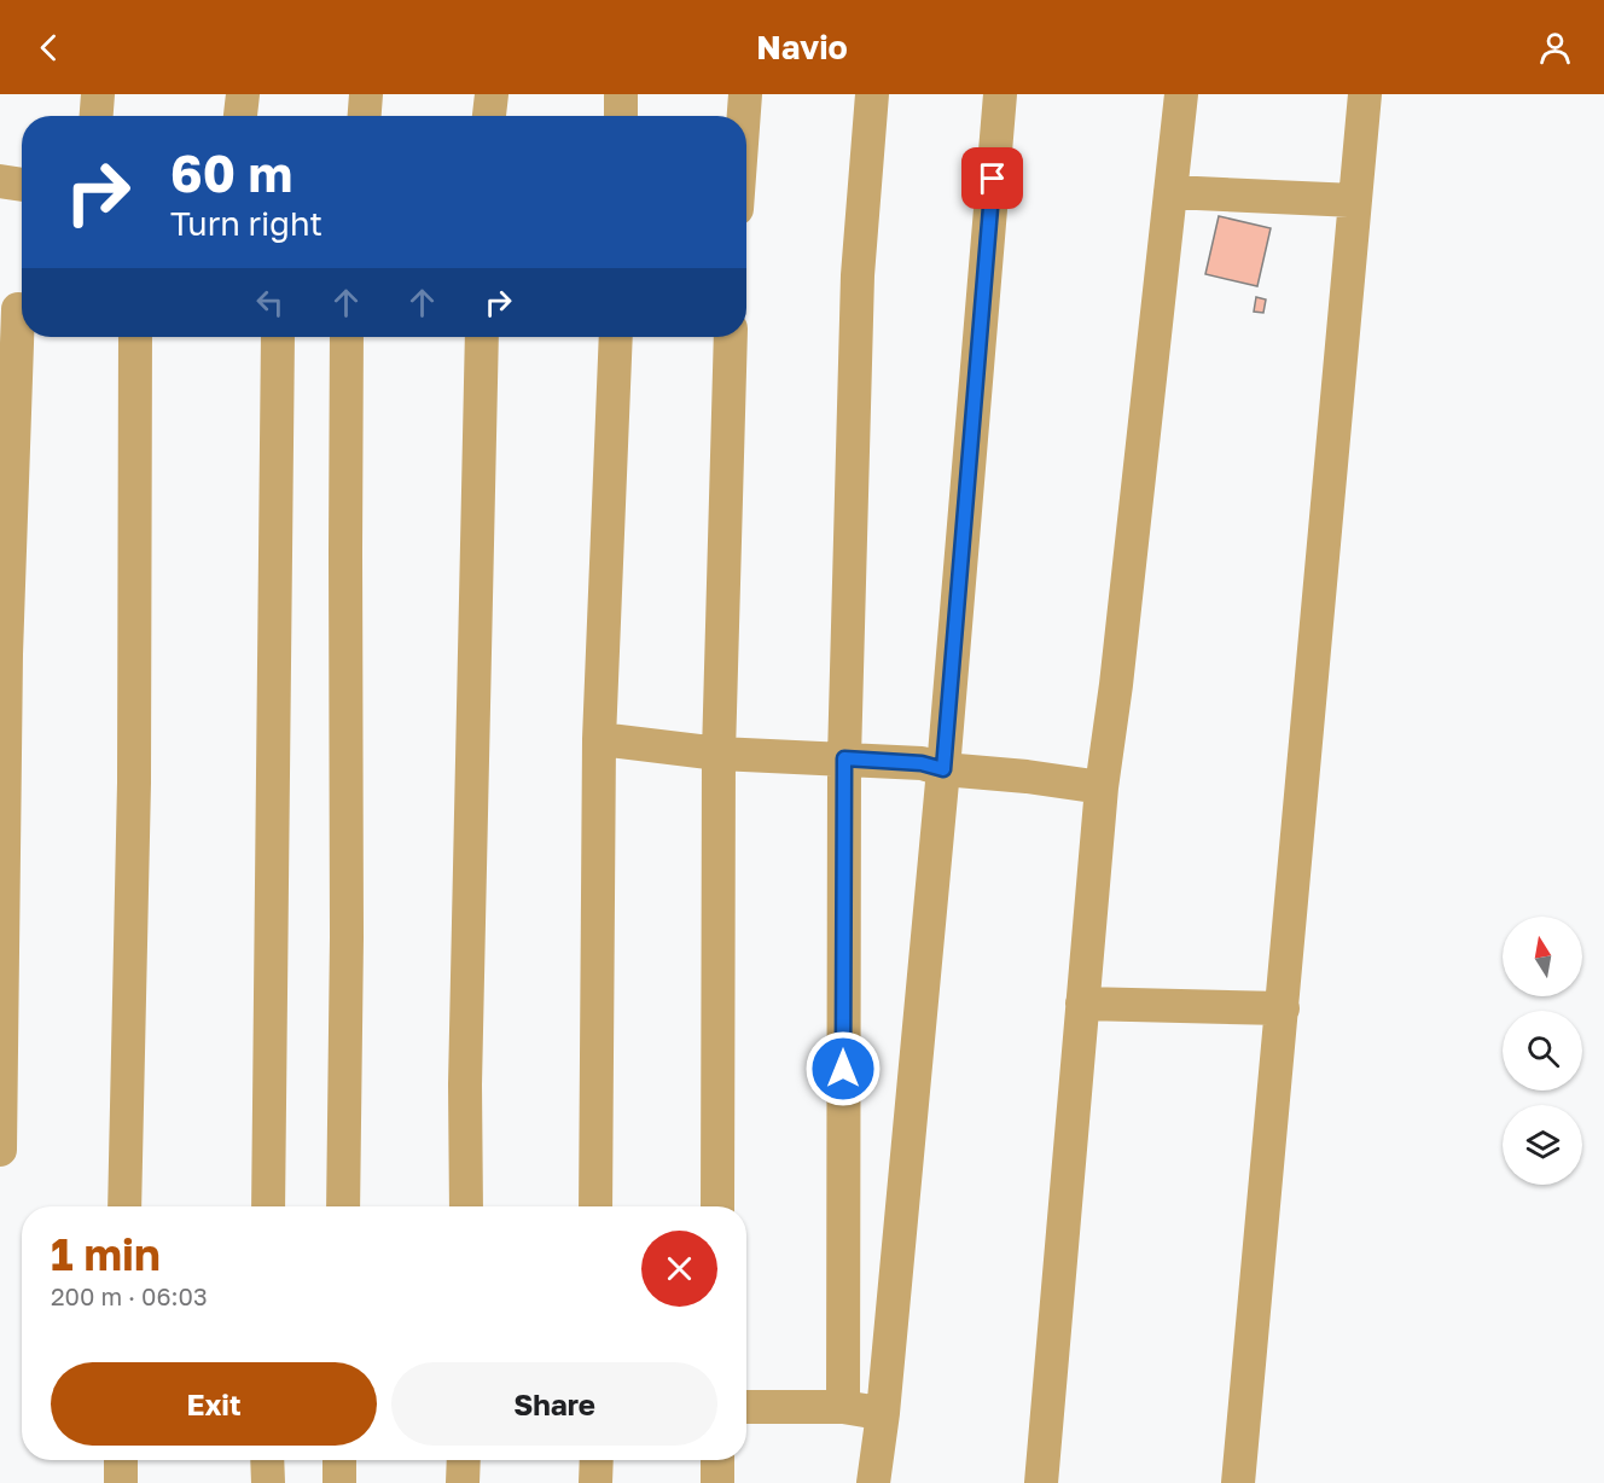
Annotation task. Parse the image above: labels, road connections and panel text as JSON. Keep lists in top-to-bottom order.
{
  "north": "top",
  "page": {
    "header": "Navio",
    "turn": ["60 m", "Turn right"],
    "heading": ["1 min", "200 m · 06:03"],
    "buttons": ["Exit", "Share"]
  }
}
